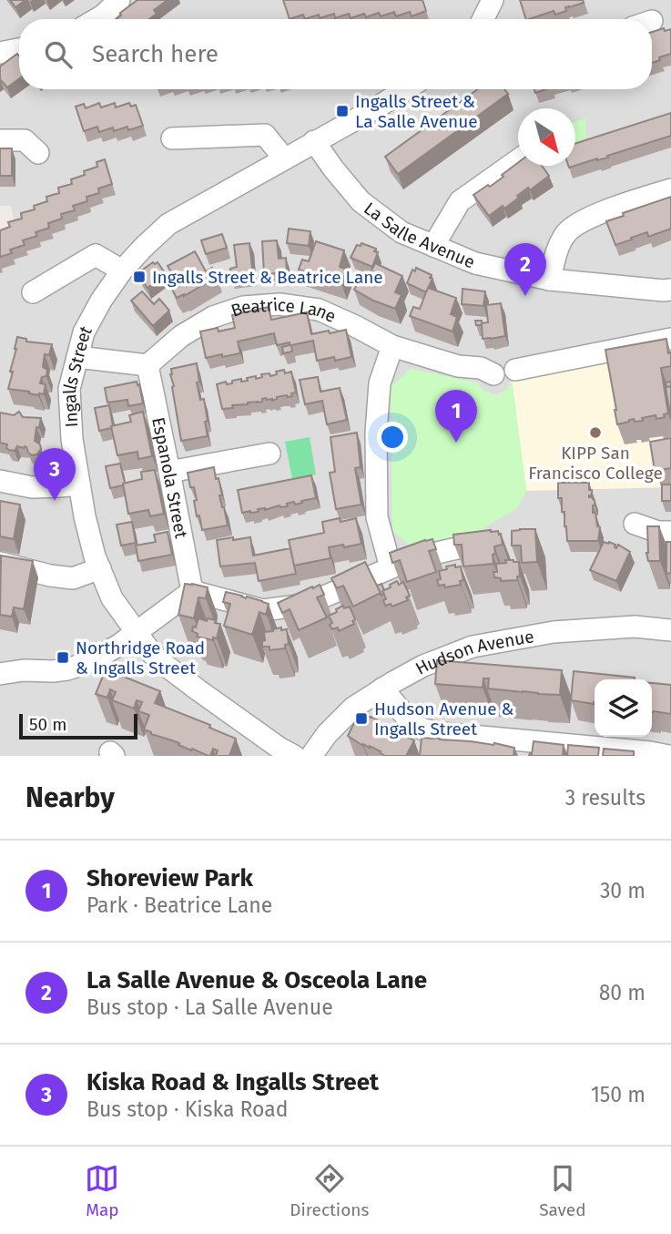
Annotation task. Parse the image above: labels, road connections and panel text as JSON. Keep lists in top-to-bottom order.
{
  "streets": {
    "street": [
      "La Salle Avenue",
      "Beatrice Lane",
      "Ingalls Street",
      "Espanola Street",
      "Hudson Avenue"
    ]
  },
  "crossings": [
    ["La Salle Avenue", "Ingalls Street"],
    ["Beatrice Lane", "Espanola Street"]
  ],
  "places": {
    "transit": [
      "Ingalls Street & La Salle Avenue",
      "Ingalls Street & Beatrice Lane",
      "Northridge Road & Ingalls Street",
      "Hudson Avenue & Ingalls Street"
    ],
    "other": ["KIPP San Francisco College"]
  },
  "scale_bar": "50 m",
  "north": "bottom right",
  "page": {
    "search": "Search here",
    "pins": ["2", "1", "3"],
    "scale": "50 m",
    "heading": ["Nearby", "3 results"],
    "list": [
      {
        "mark": "1",
        "name": "Shoreview Park",
        "note": "Park · Beatrice Lane",
        "value": "30 m"
      },
      {
        "mark": "2",
        "name": "La Salle Avenue & Osceola Lane",
        "note": "Bus stop · La Salle Avenue",
        "value": "80 m"
      },
      {
        "mark": "3",
        "name": "Kiska Road & Ingalls Street",
        "note": "Bus stop · Kiska Road",
        "value": "150 m"
      }
    ],
    "nav": ["Map", "Directions", "Saved"]
  }
}
